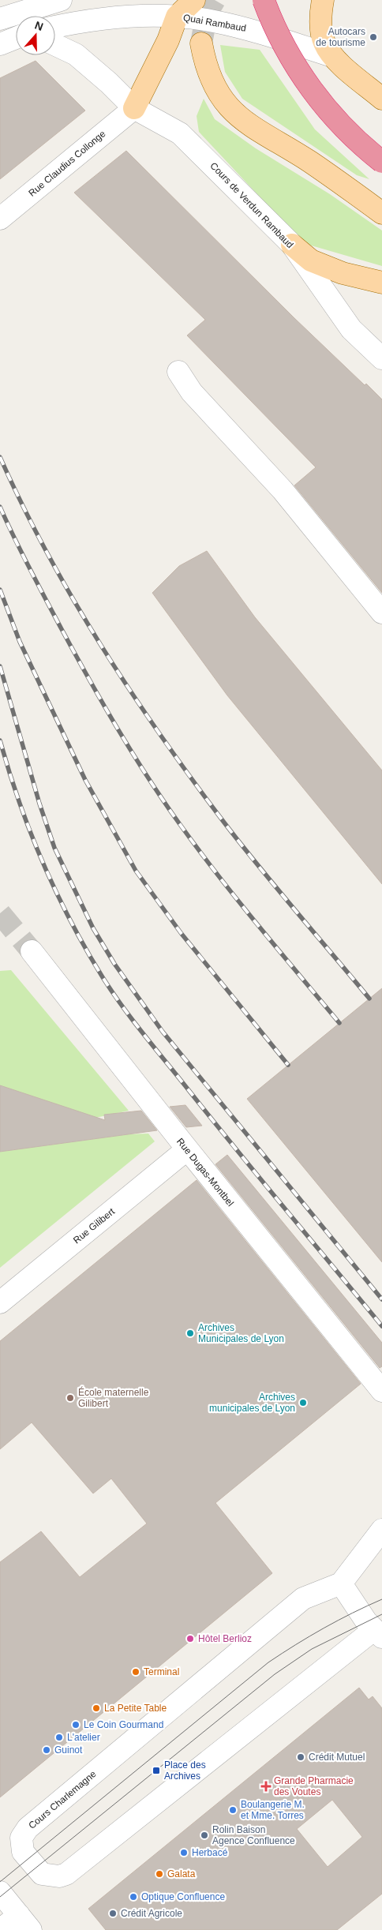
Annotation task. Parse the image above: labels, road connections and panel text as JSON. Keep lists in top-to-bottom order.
{
  "streets": {
    "street": [
      "Quai Rambaud",
      "Rue Claudius Collonge",
      "Cours de Verdun Rambaud",
      "Rue Dugas-Montbel",
      "Rue Gilibert",
      "Cours Charlemagne"
    ]
  },
  "crossings": [
    ["Rue Claudius Collonge", "Cours de Verdun Rambaud"],
    ["Rue Dugas-Montbel", "Rue Gilibert"]
  ],
  "places": {
    "other": [
      "Autocars de tourisme",
      "Archives Municipales de Lyon",
      "École maternelle Gilibert",
      "Archives municipales de Lyon",
      "Hôtel Berlioz",
      "Terminal",
      "La Petite Table",
      "Le Coin Gourmand",
      "L'atelier",
      "Guinot",
      "Crédit Mutuel",
      "Boulangerie M. et Mme. Torres",
      "Rolin Baison Agence Confluence",
      "Herbacé",
      "Galata",
      "Optique Confluence",
      "Crédit Agricole"
    ],
    "transit": ["Place des Archives"],
    "health": ["Grande Pharmacie des Voutes"]
  },
  "north": "top"
}
